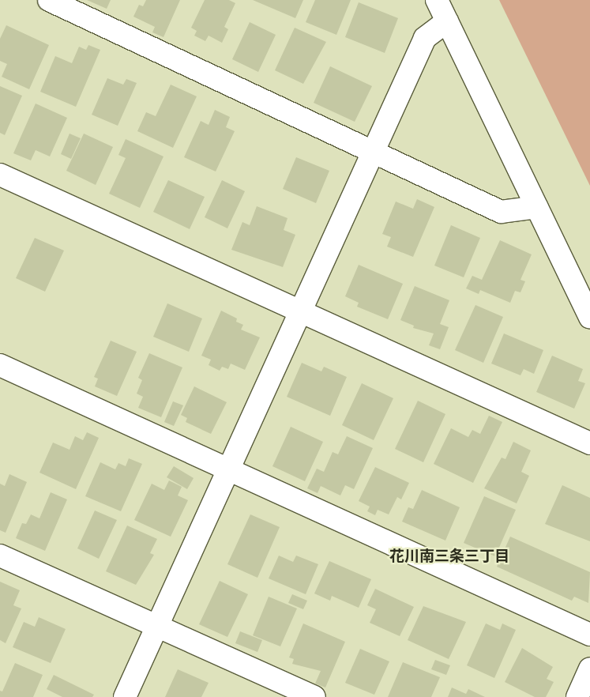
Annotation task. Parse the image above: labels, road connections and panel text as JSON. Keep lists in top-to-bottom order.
{
  "districts": ["花川南三条三丁目"]
}
